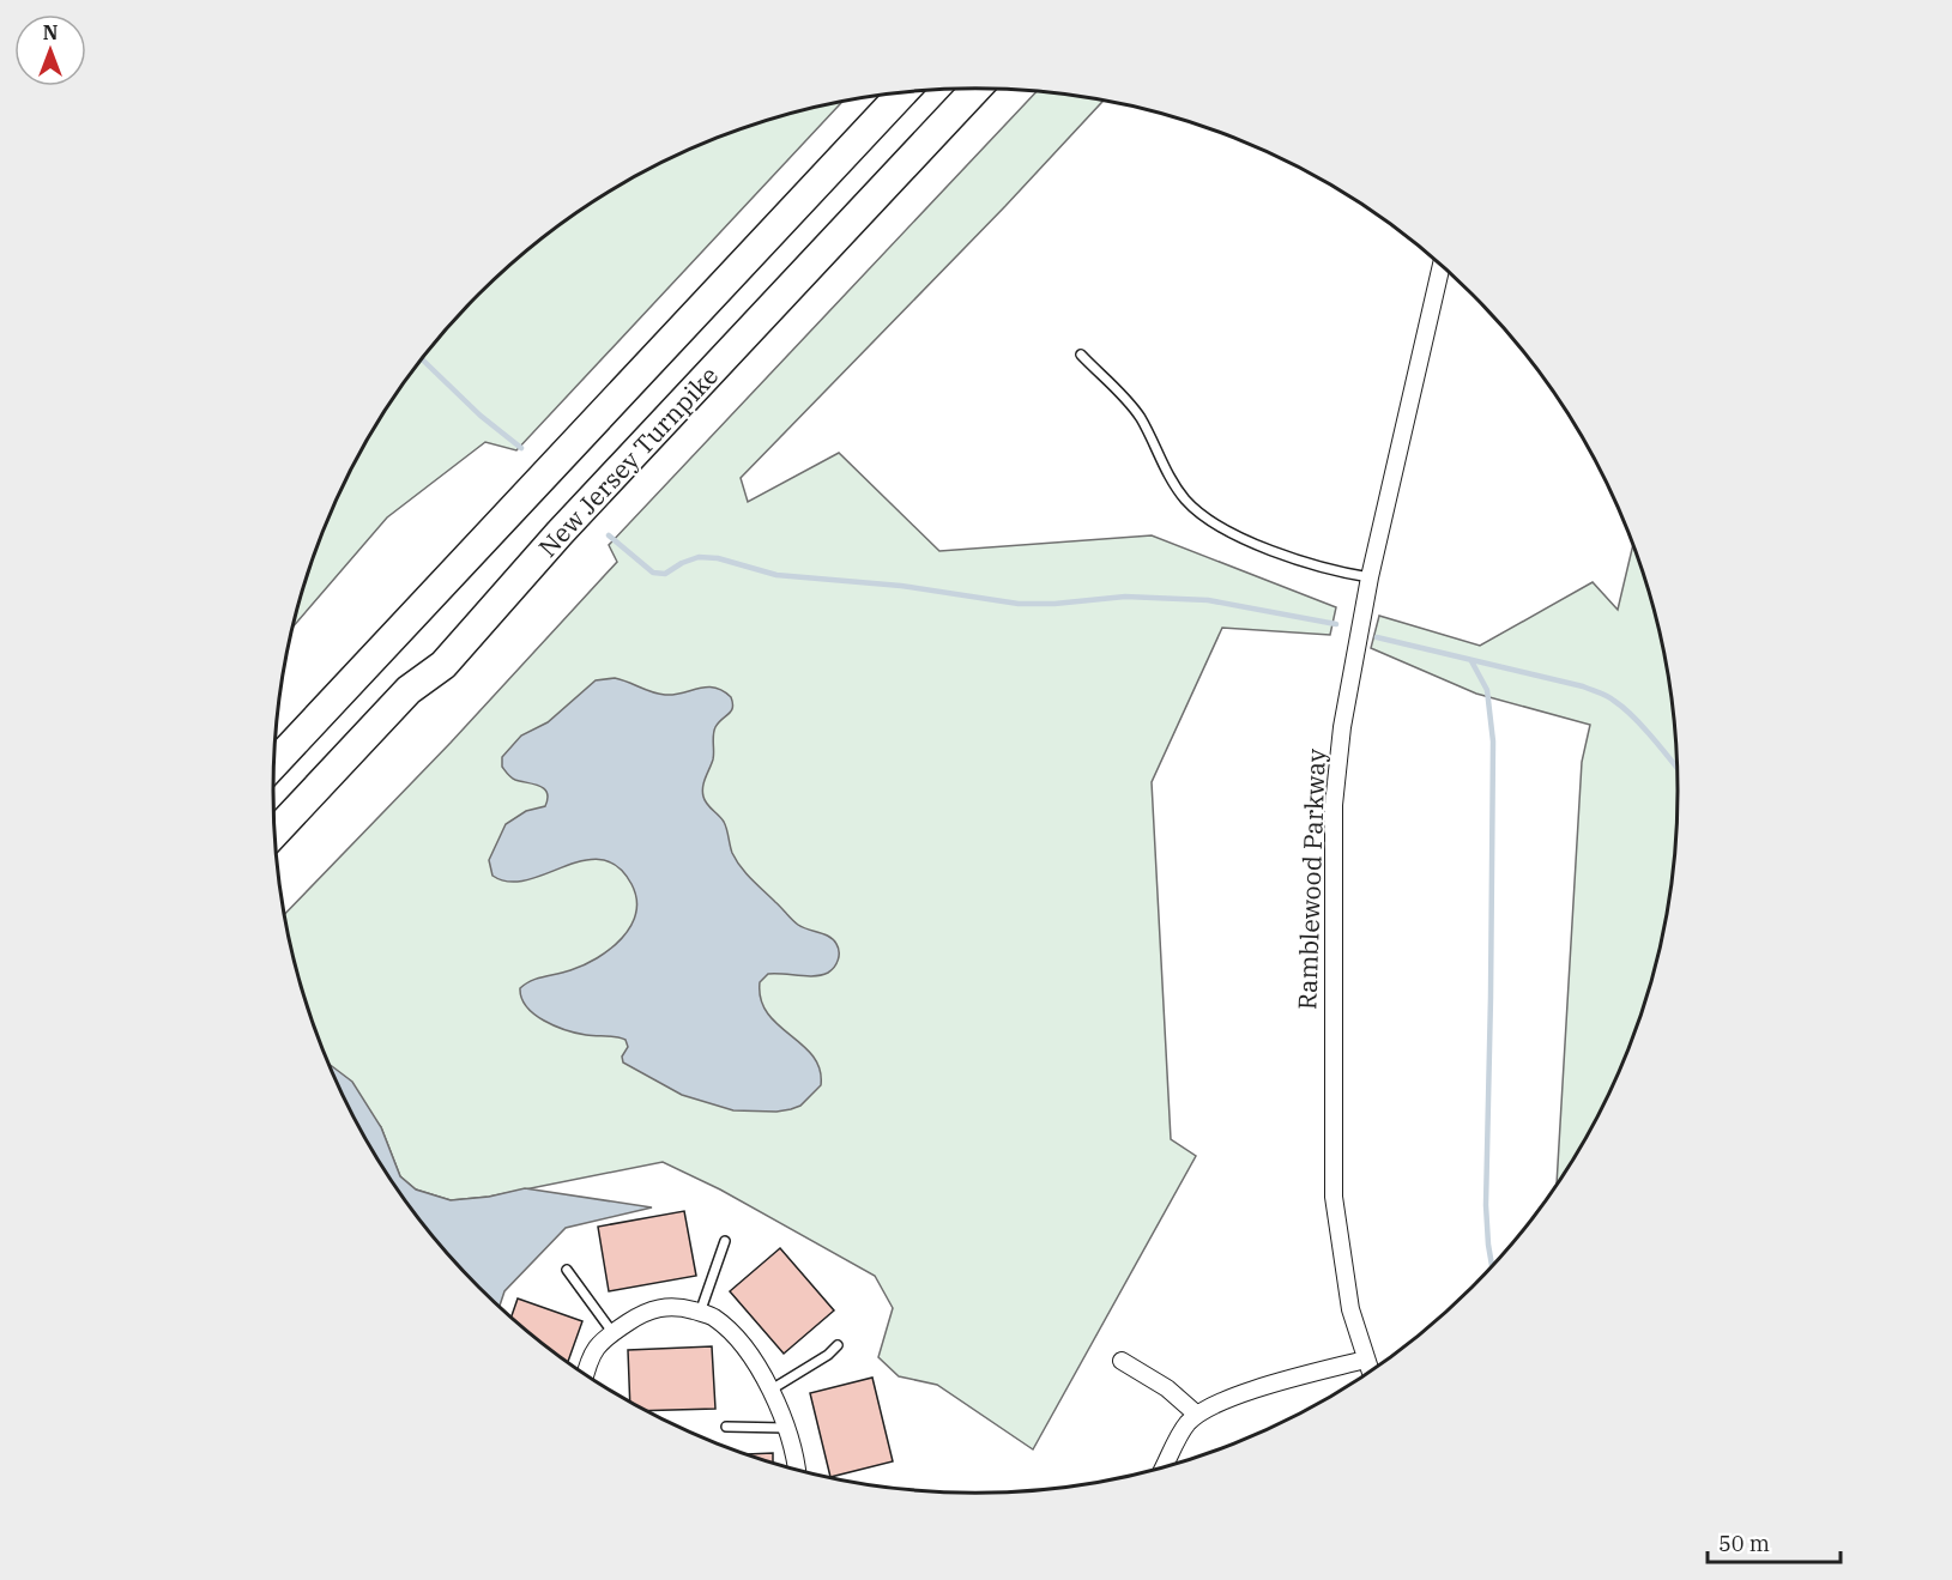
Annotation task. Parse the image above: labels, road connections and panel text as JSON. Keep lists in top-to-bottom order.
{
  "streets": {
    "highway": ["New Jersey Turnpike"],
    "street": ["Ramblewood Parkway"]
  },
  "scale_bar": "50 m",
  "north": "top"
}
